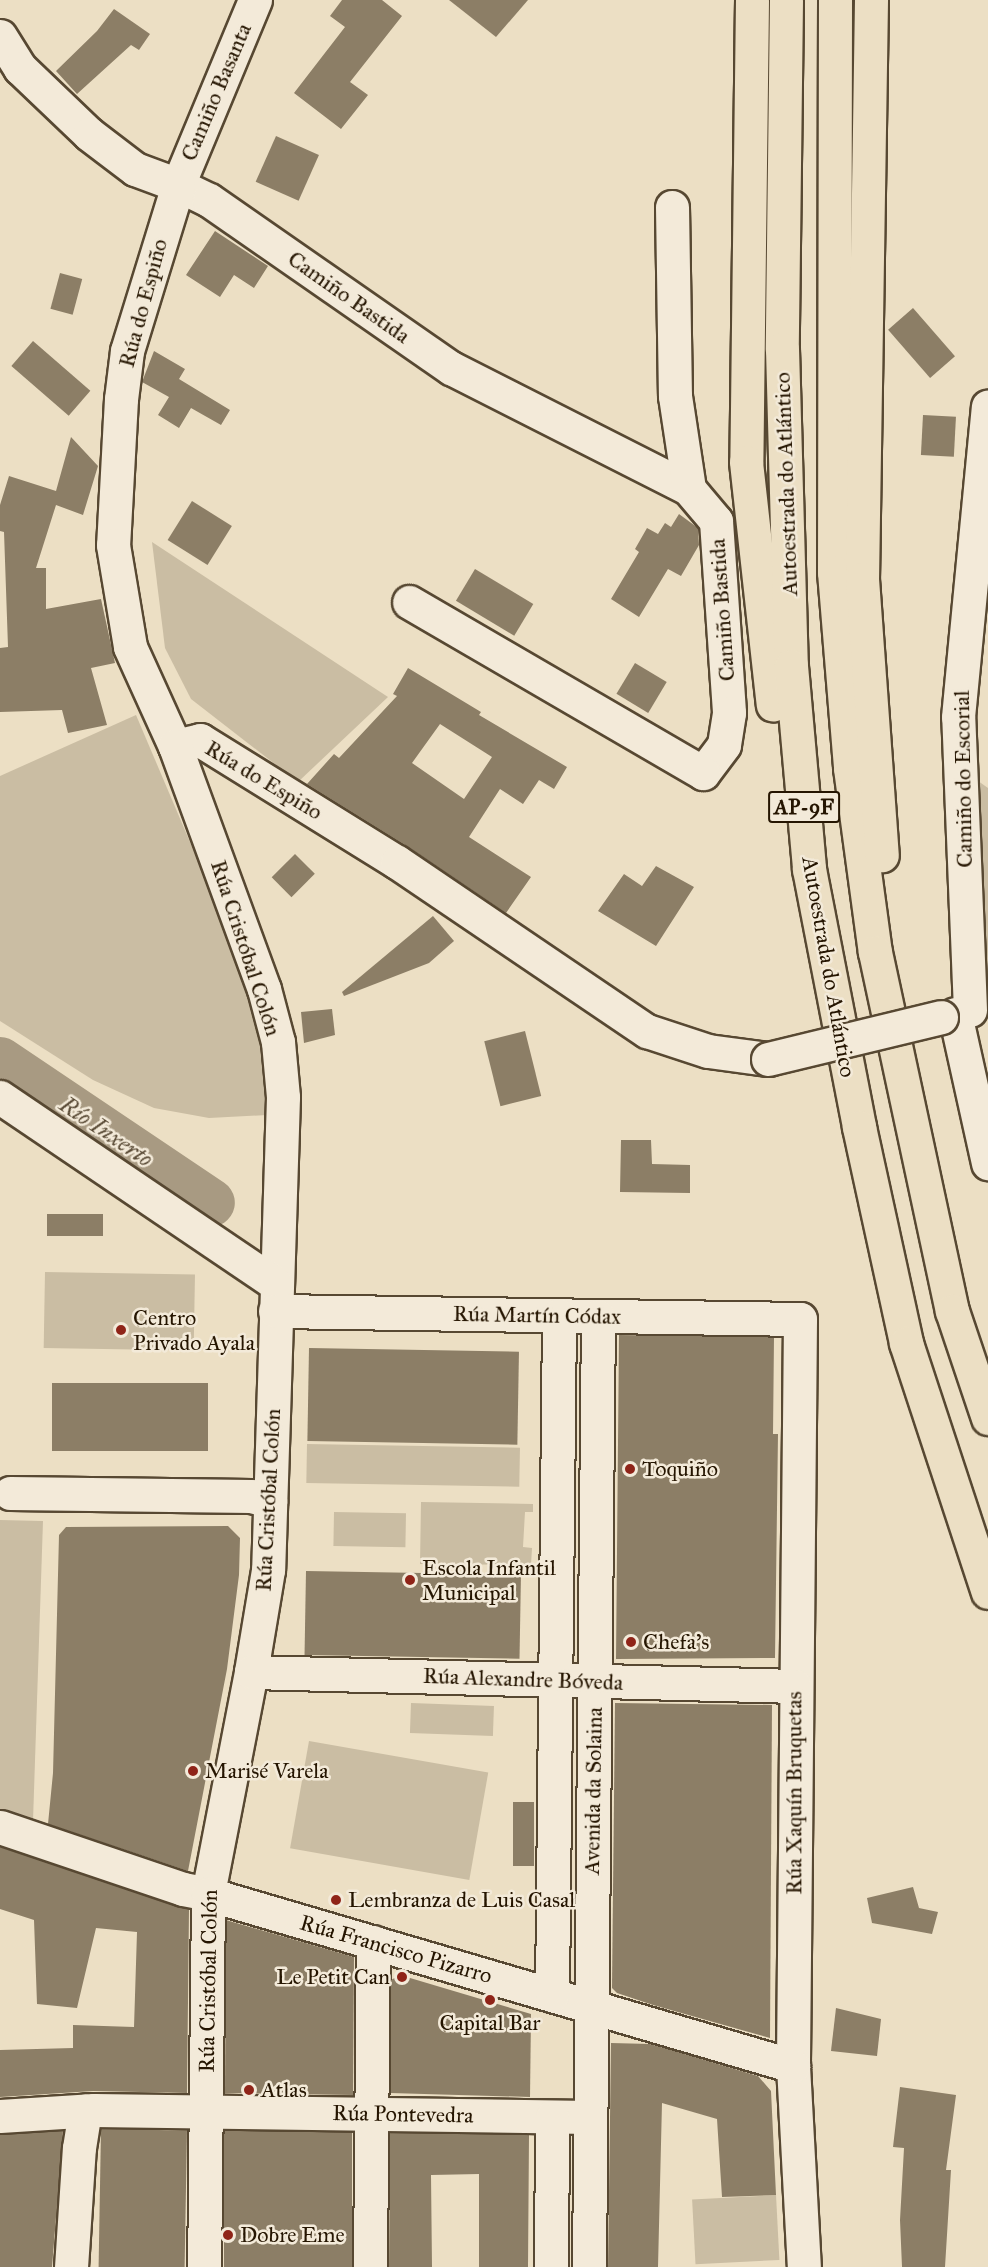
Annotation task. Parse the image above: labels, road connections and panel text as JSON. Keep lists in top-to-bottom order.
{
  "streets": {
    "highway": ["Autoestrada do Atlántico", "AP-9F"],
    "street": [
      "Camiño Basanta",
      "Camiño Bastida",
      "Rúa do Espiño",
      "Camiño do Escorial",
      "Rúa Cristóbal Colón",
      "Rúa Martín Códax",
      "Rúa Alexandre Bóveda",
      "Avenida da Solaina",
      "Rúa Xaquín Bruquetas",
      "Rúa Francisco Pizarro",
      "Rúa Pontevedra"
    ]
  },
  "crossings": [
    ["Camiño Basanta", "Camiño Bastida"],
    ["Camiño Basanta", "Rúa do Espiño"],
    ["Camiño Bastida", "Rúa do Espiño"],
    ["Rúa do Espiño", "Camiño do Escorial"],
    ["Rúa do Espiño", "Rúa Cristóbal Colón"],
    ["Rúa Cristóbal Colón", "Rúa Martín Códax"],
    ["Rúa Cristóbal Colón", "Rúa Alexandre Bóveda"],
    ["Rúa Cristóbal Colón", "Rúa Francisco Pizarro"],
    ["Rúa Cristóbal Colón", "Rúa Pontevedra"],
    ["Rúa Martín Códax", "Avenida da Solaina"],
    ["Rúa Martín Códax", "Rúa Xaquín Bruquetas"],
    ["Rúa Alexandre Bóveda", "Avenida da Solaina"],
    ["Rúa Alexandre Bóveda", "Rúa Xaquín Bruquetas"],
    ["Avenida da Solaina", "Rúa Francisco Pizarro"],
    ["Avenida da Solaina", "Rúa Pontevedra"],
    ["Rúa Xaquín Bruquetas", "Rúa Francisco Pizarro"]
  ],
  "water": ["Río Inxerto"],
  "places": [
    "Centro Privado Ayala",
    "Toquiño",
    "Escola Infantil Municipal",
    "Chefa's",
    "Marisé Varela",
    "Lembranza de Luis Casal",
    "Le Petit Can",
    "Capital Bar",
    "Atlas",
    "Dobre Eme"
  ]
}
